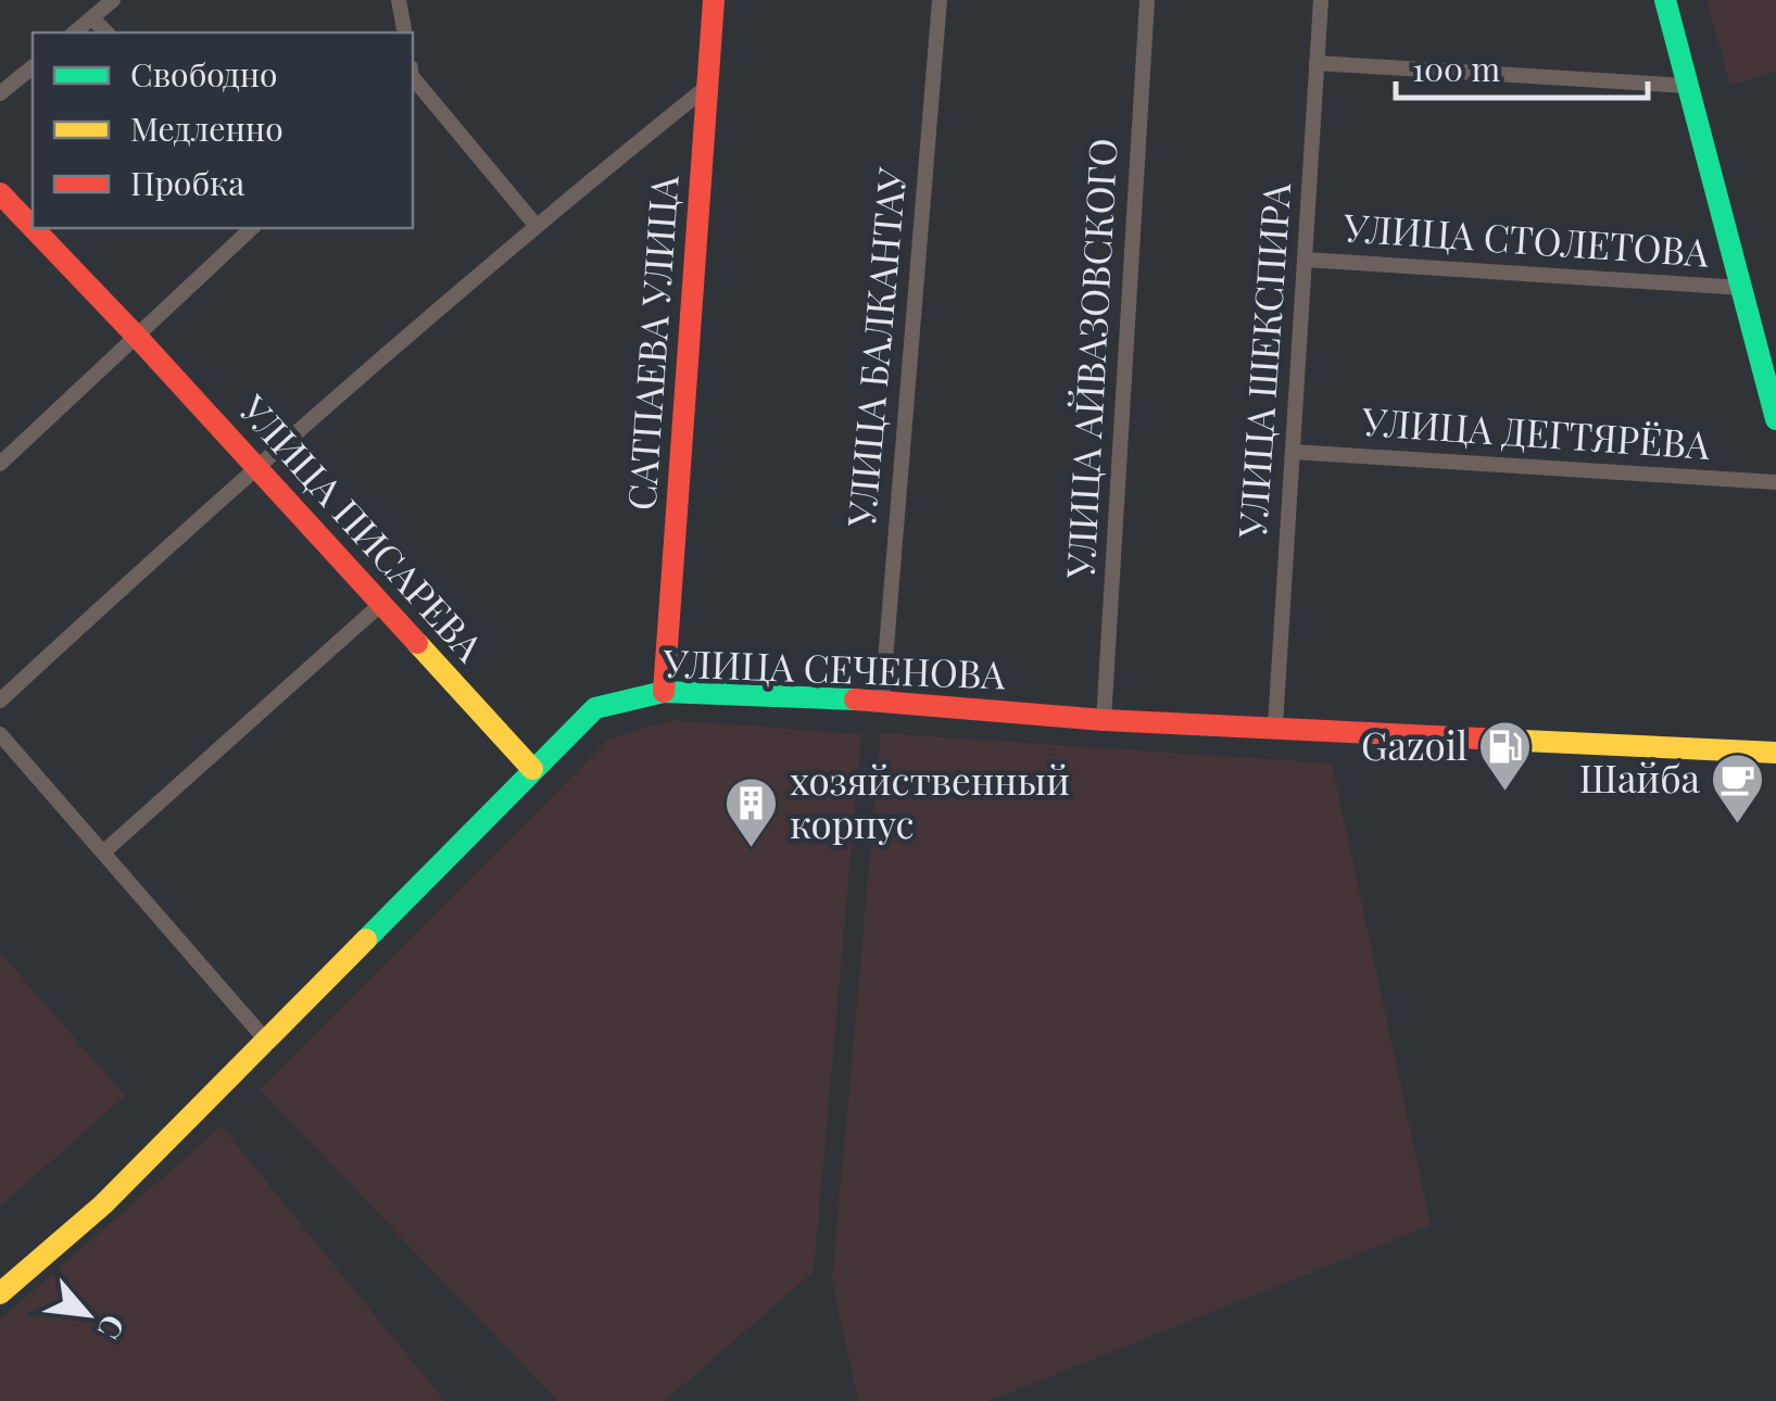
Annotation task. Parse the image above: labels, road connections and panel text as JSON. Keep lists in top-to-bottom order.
{
  "streets": {
    "street": [
      "УЛИЦА СТОЛЕТОВА",
      "САТПАЕВА УЛИЦА",
      "УЛИЦА БАЛКАНТАУ",
      "УЛИЦА АЙВАЗОВСКОГО",
      "УЛИЦА ШЕКСПИРА",
      "УЛИЦА ДЕГТЯРЁВА",
      "УЛИЦА ПИСАРЕВА",
      "УЛИЦА СЕЧЕНОВА"
    ]
  },
  "crossings": [
    ["УЛИЦА СТОЛЕТОВА", "УЛИЦА ШЕКСПИРА"],
    ["САТПАЕВА УЛИЦА", "УЛИЦА СЕЧЕНОВА"],
    ["УЛИЦА БАЛКАНТАУ", "УЛИЦА СЕЧЕНОВА"],
    ["УЛИЦА АЙВАЗОВСКОГО", "УЛИЦА СЕЧЕНОВА"],
    ["УЛИЦА ШЕКСПИРА", "УЛИЦА ДЕГТЯРЁВА"],
    ["УЛИЦА ШЕКСПИРА", "УЛИЦА СЕЧЕНОВА"],
    ["УЛИЦА ПИСАРЕВА", "УЛИЦА СЕЧЕНОВА"]
  ],
  "places": {
    "fuel station": ["Gazoil"],
    "cafe": ["Шайба"],
    "building": ["хозяйственный корпус"]
  },
  "legend": ["Свободно", "Медленно", "Пробка"],
  "scale_bar": "100 m",
  "north": "bottom right"
}
